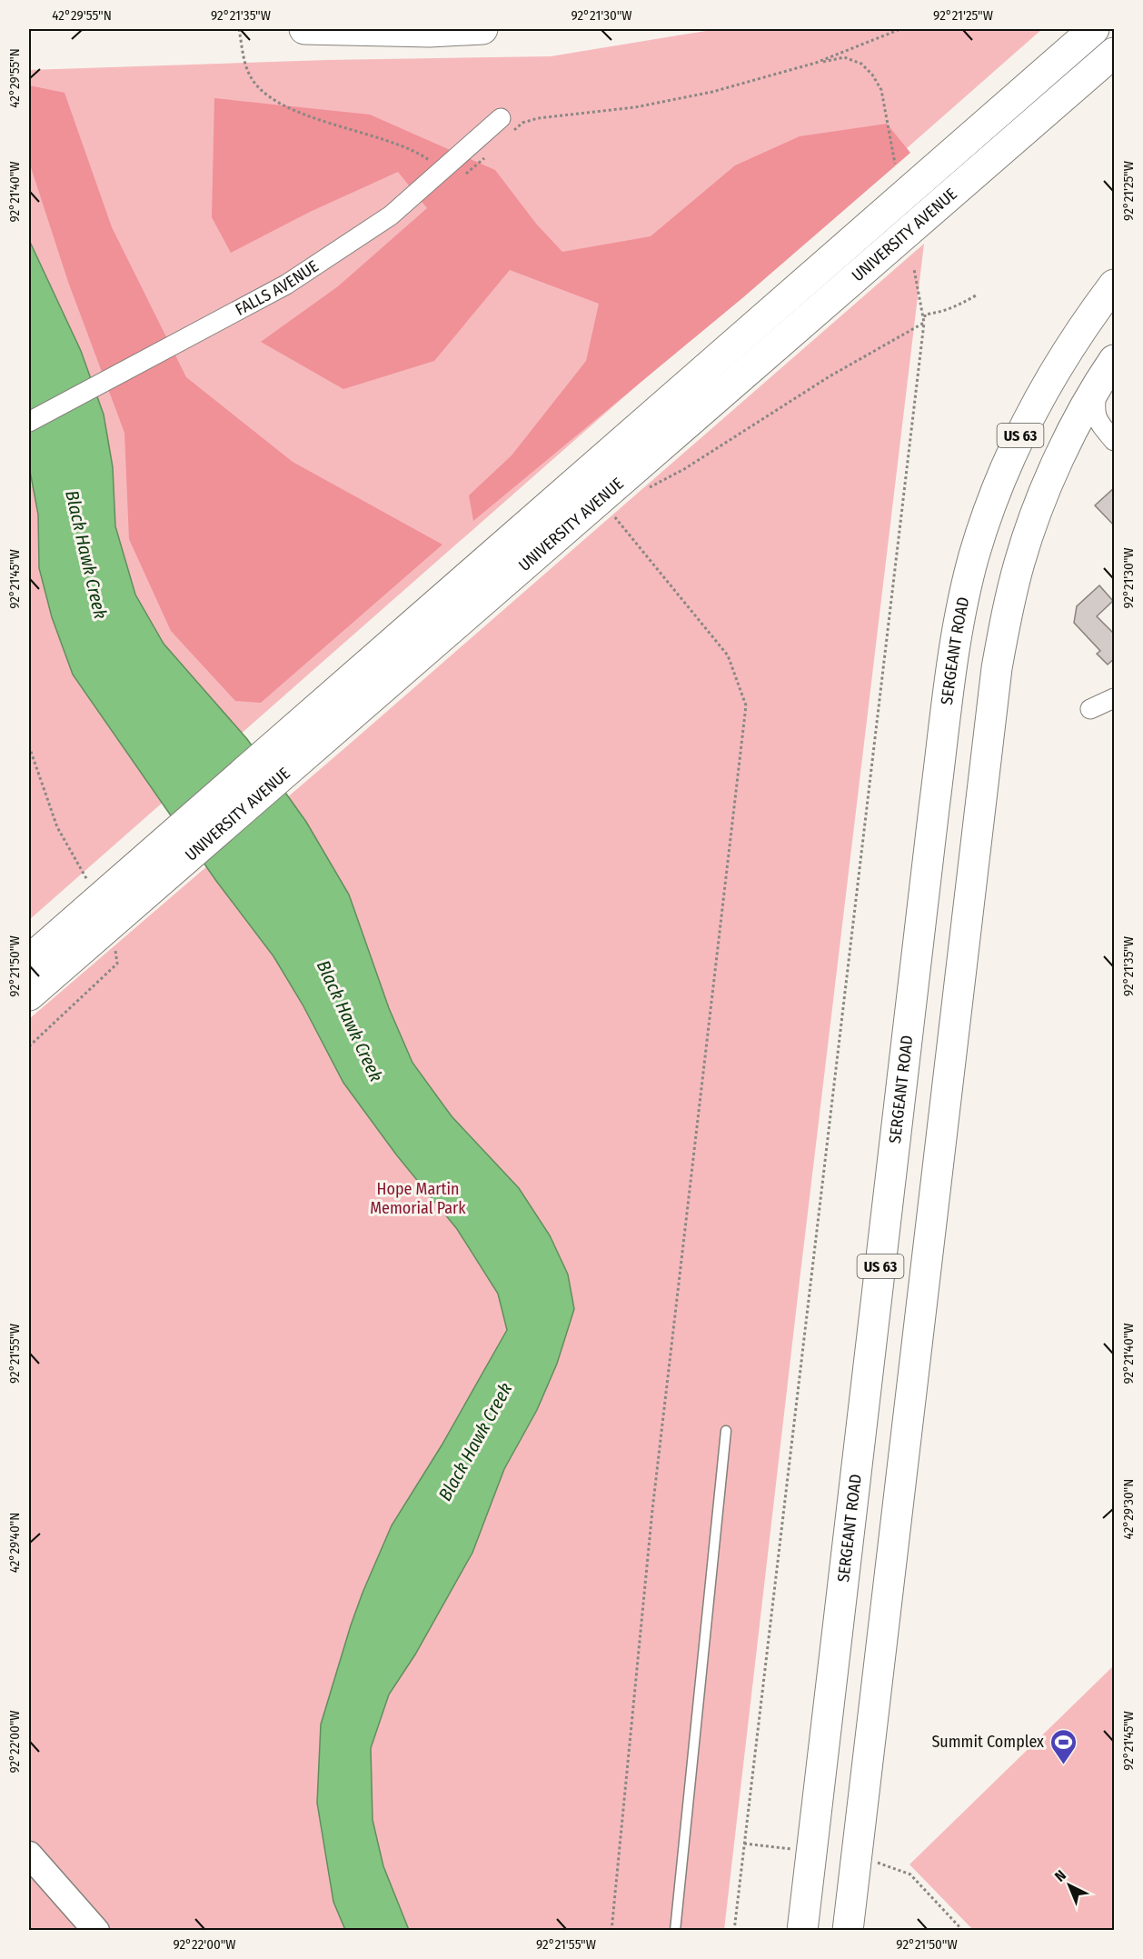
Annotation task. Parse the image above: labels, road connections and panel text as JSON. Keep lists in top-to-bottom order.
{
  "streets": {
    "main road": ["UNIVERSITY AVENUE", "US 63", "SERGEANT ROAD"],
    "street": ["FALLS AVENUE"]
  },
  "water": ["Black Hawk Creek"],
  "parks": ["Hope Martin Memorial Park"],
  "places": {
    "sports": ["Summit Complex"]
  },
  "north": "top left",
  "coordinates": [
    "42°29'55\"N",
    "92°21'35\"W",
    "92°21'30\"W",
    "92°21'25\"W",
    "92°21'40\"W",
    "92°21'45\"W",
    "92°21'50\"W",
    "92°21'55\"W",
    "42°29'30\"N",
    "42°29'40\"N",
    "92°22'00\"W"
  ]
}
